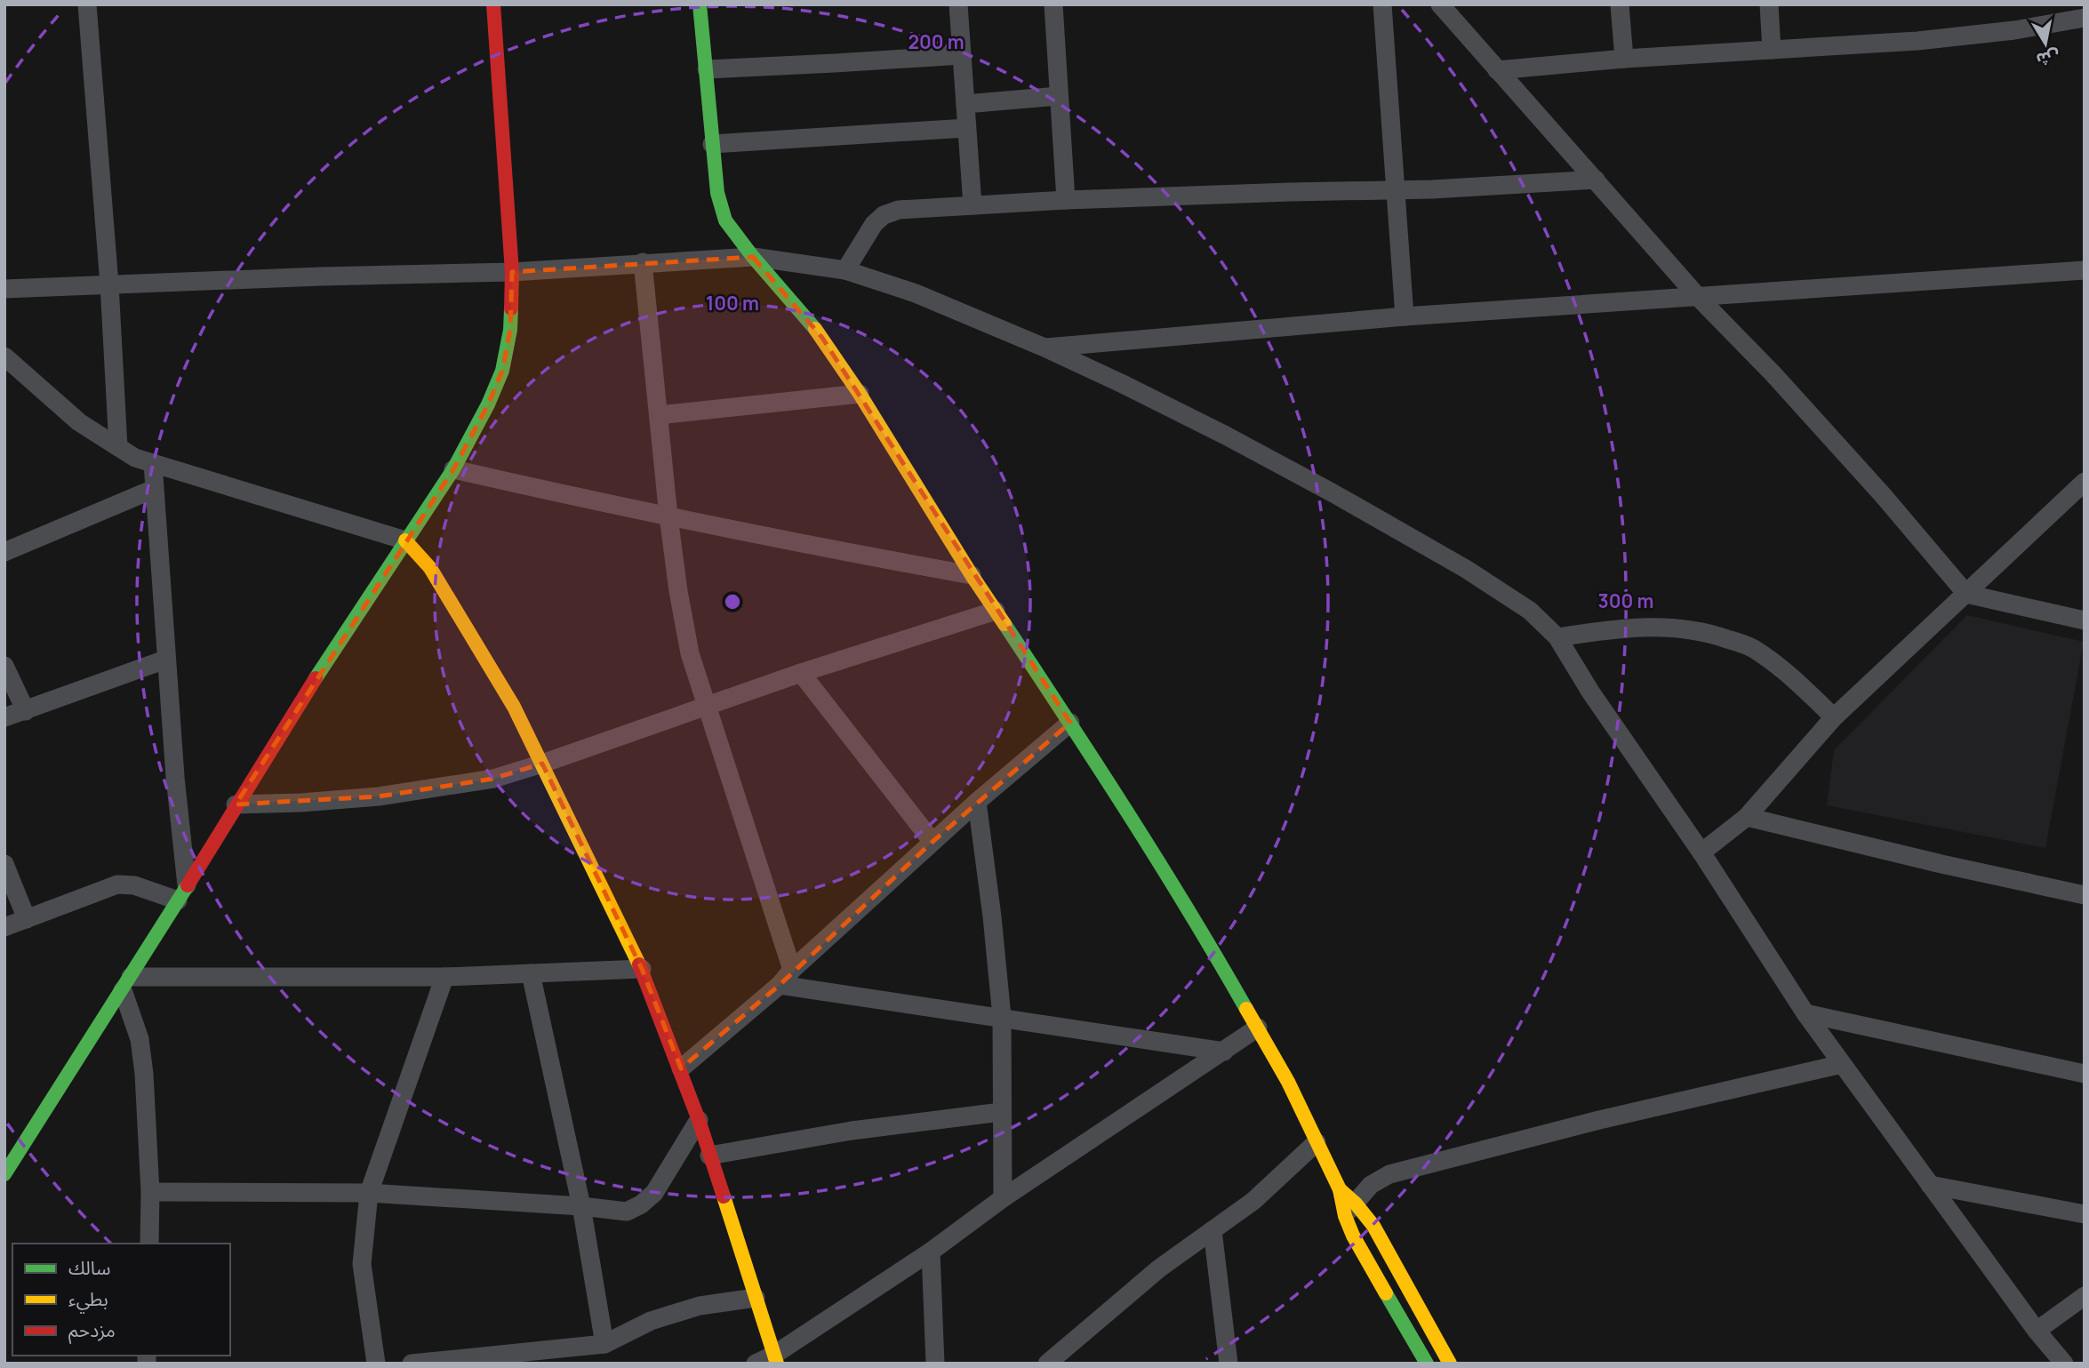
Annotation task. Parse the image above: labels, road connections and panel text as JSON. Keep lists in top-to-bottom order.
{
  "legend": ["سالك", "بطيء", "مزدحم"],
  "north": "bottom",
  "rings": ["200 m", "100 m", "300 m"]
}
